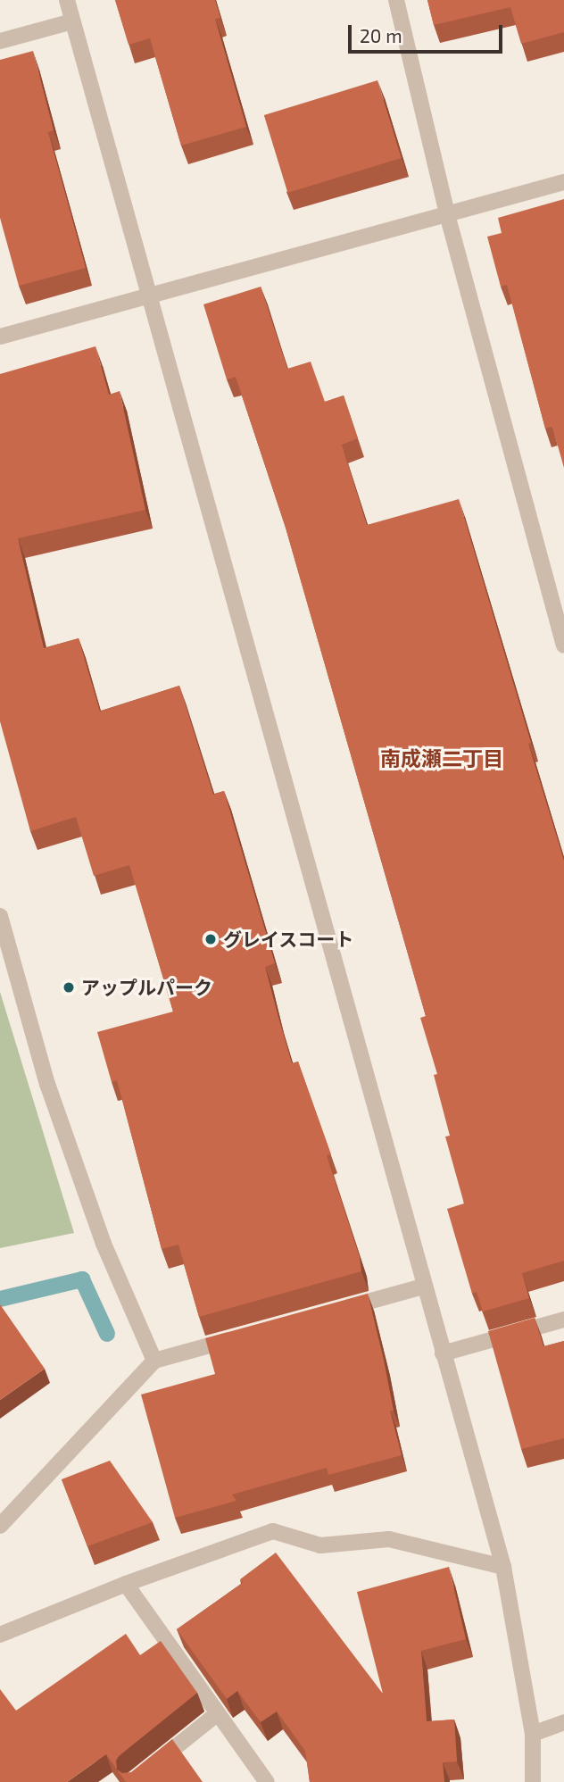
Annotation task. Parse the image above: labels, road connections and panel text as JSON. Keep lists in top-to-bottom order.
{
  "districts": ["南成瀬二丁目"],
  "places": ["グレイスコート", "アップルパーク"],
  "scale_bar": "20 m"
}
